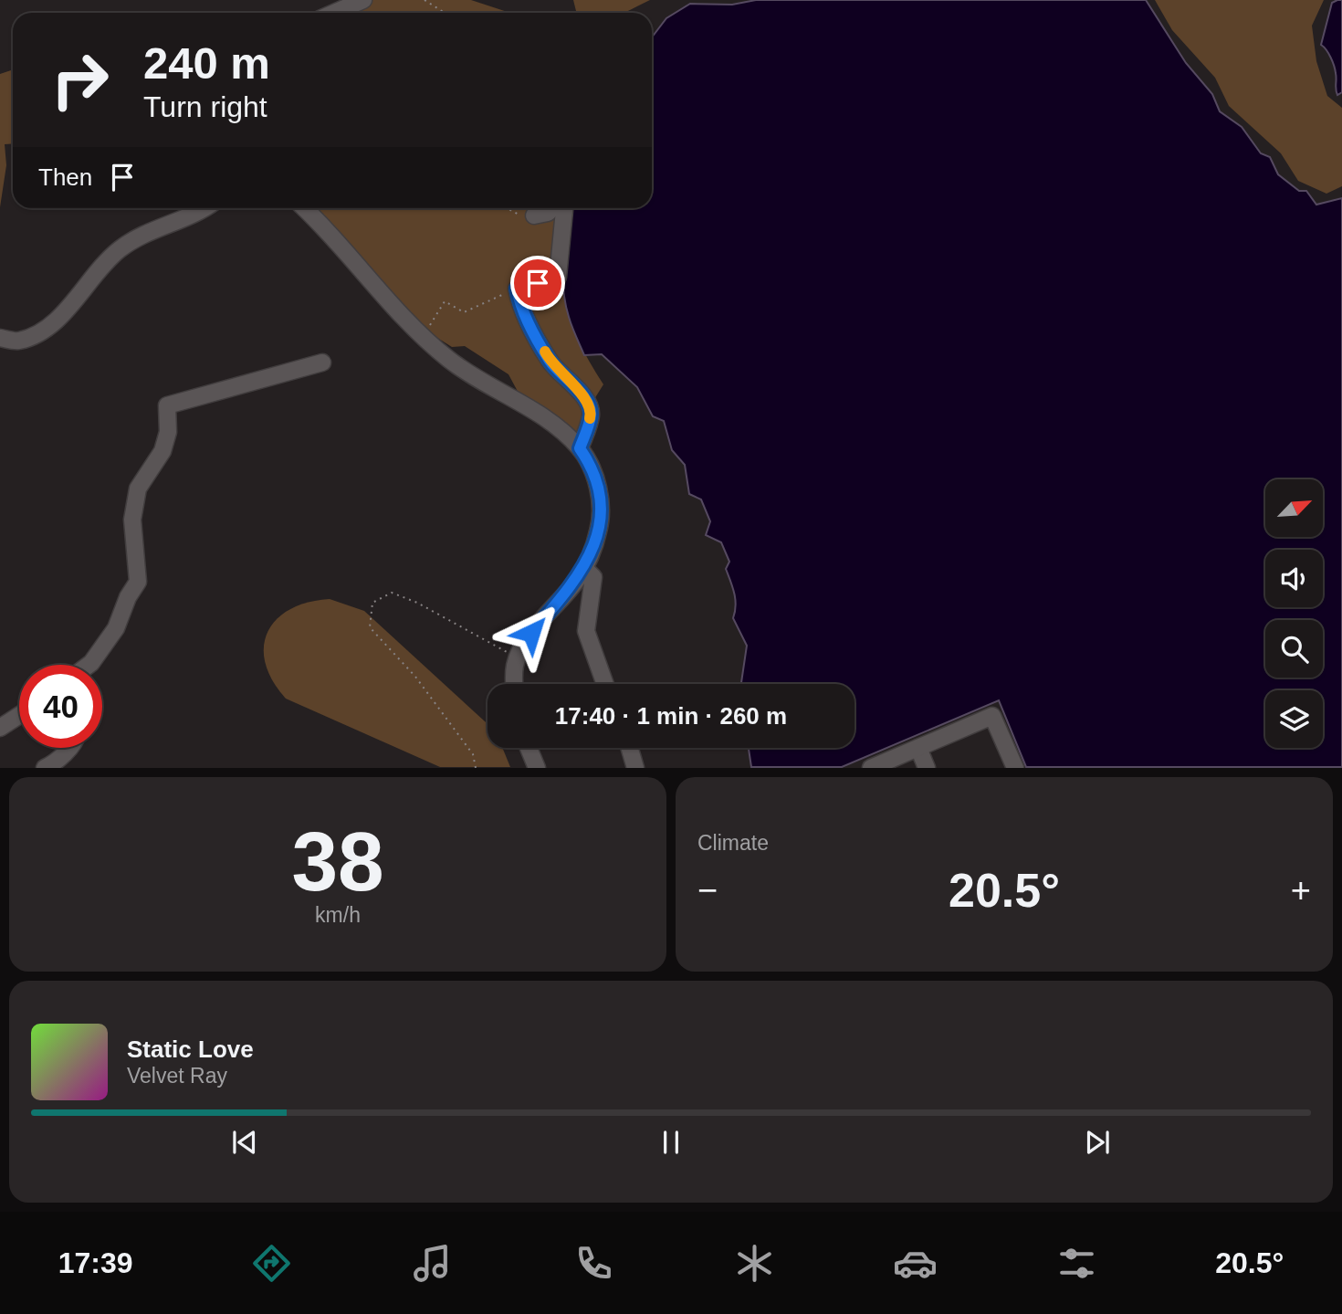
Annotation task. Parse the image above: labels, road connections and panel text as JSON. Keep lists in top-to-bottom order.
{
  "north": "top right",
  "page": {
    "turn": ["240 m", "Turn right"],
    "then": "Then",
    "limit": "40",
    "trip": "17:40 · 1 min · 260 m",
    "tile": [
      ["38", "km/h"],
      "Climate"
    ],
    "heat": ["−", "20.5°", "+"],
    "song": ["Static Love", "Velvet Ray"],
    "tabs": ["17:39", "20.5°"]
  }
}
